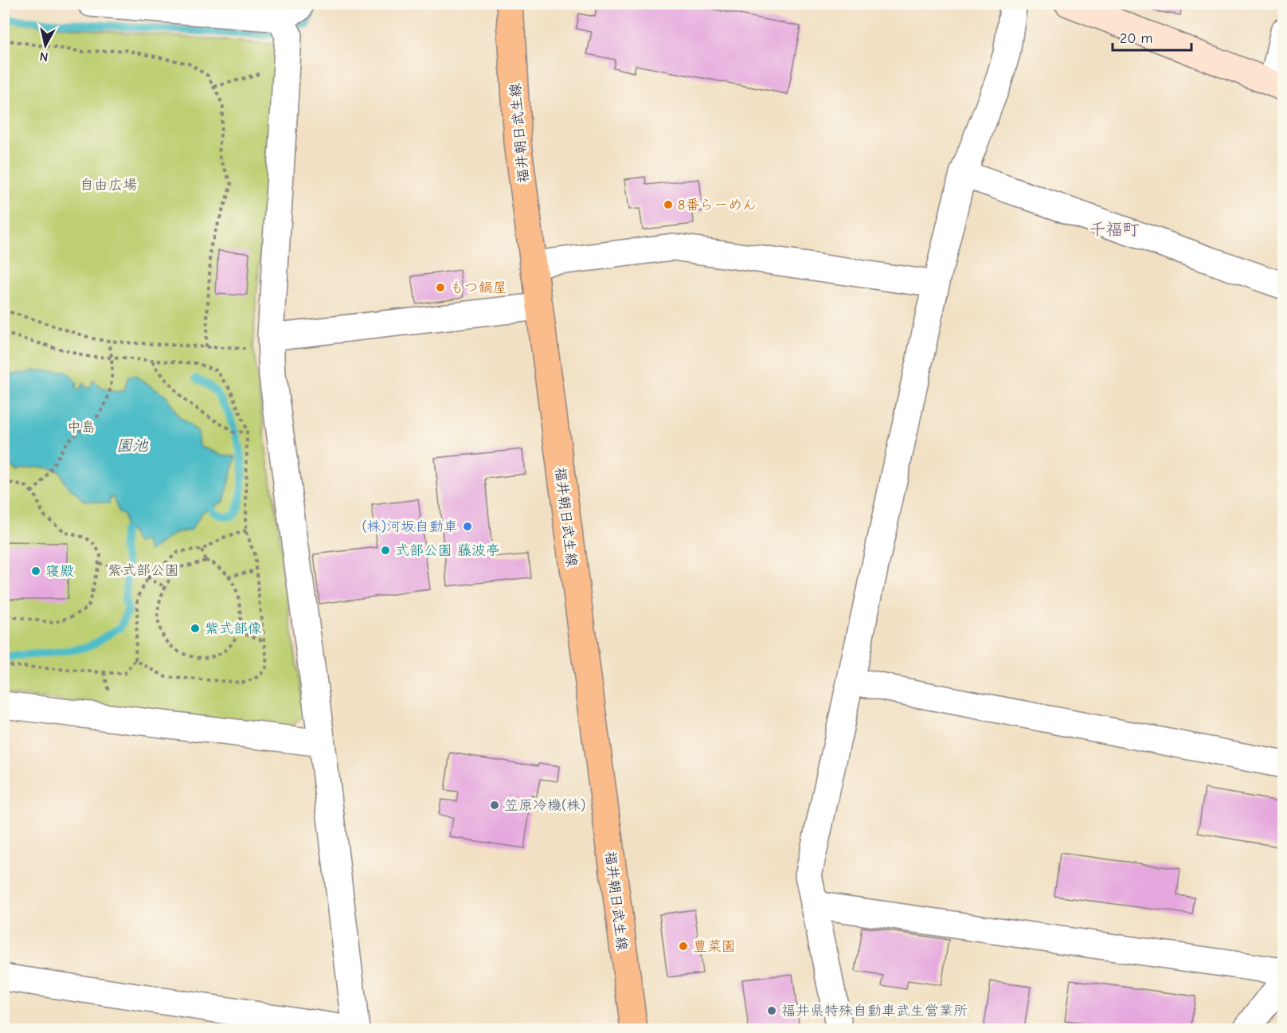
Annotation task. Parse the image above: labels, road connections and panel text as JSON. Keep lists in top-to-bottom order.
{
  "streets": {
    "main road": ["福井朝日武生線"]
  },
  "districts": ["千福町"],
  "water": ["園池"],
  "parks": ["自由広場", "中島", "紫式部公園"],
  "places": [
    "8番らーめん",
    "もつ鍋屋",
    "(株)河坂自動車",
    "式部公園 藤波亭",
    "寝殿",
    "紫式部像",
    "笠原冷機(株)",
    "豊菜園",
    "福井県特殊自動車武生営業所"
  ],
  "scale_bar": "20 m",
  "north": "bottom"
}
